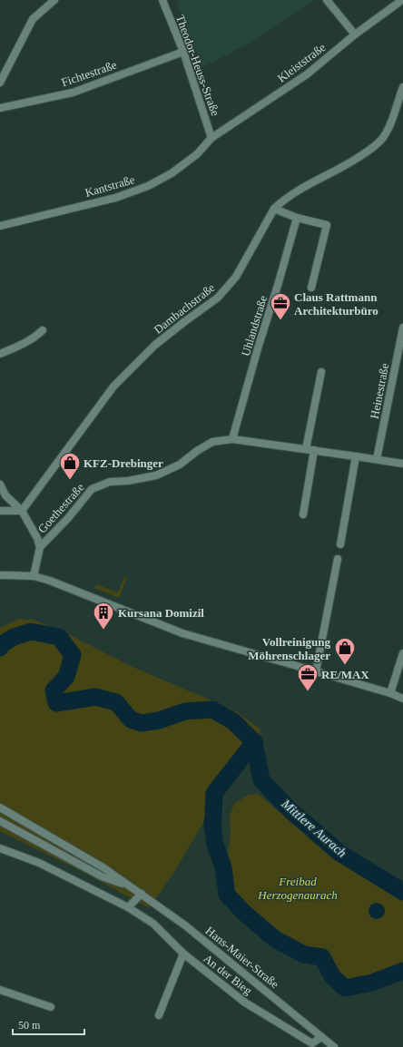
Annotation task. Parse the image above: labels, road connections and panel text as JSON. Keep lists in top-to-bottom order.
{
  "streets": {
    "street": [
      "Kleiststraße",
      "Theodor-Heuss-Straße",
      "Fichtestraße",
      "Kantstraße",
      "Dambachstraße",
      "Uhlandstraße",
      "Heinestraße",
      "Goethestraße",
      "Hans-Maier-Straße",
      "An der Bieg"
    ]
  },
  "crossings": [
    ["Kleiststraße", "Theodor-Heuss-Straße"],
    ["Kleiststraße", "Kantstraße"],
    ["Theodor-Heuss-Straße", "Fichtestraße"],
    ["Theodor-Heuss-Straße", "Kantstraße"],
    ["Uhlandstraße", "Goethestraße"],
    ["Heinestraße", "Goethestraße"],
    ["Hans-Maier-Straße", "An der Bieg"]
  ],
  "water": ["Mittlere Aurach"],
  "parks": ["Freibad Herzogenaurach"],
  "places": {
    "office": ["Claus Rattmann Architekturbüro", "RE/MAX"],
    "shop": ["KFZ-Drebinger", "Vollreinigung Möhrenschlager"],
    "building": ["Kursana Domizil"]
  },
  "scale_bar": "50 m"
}
